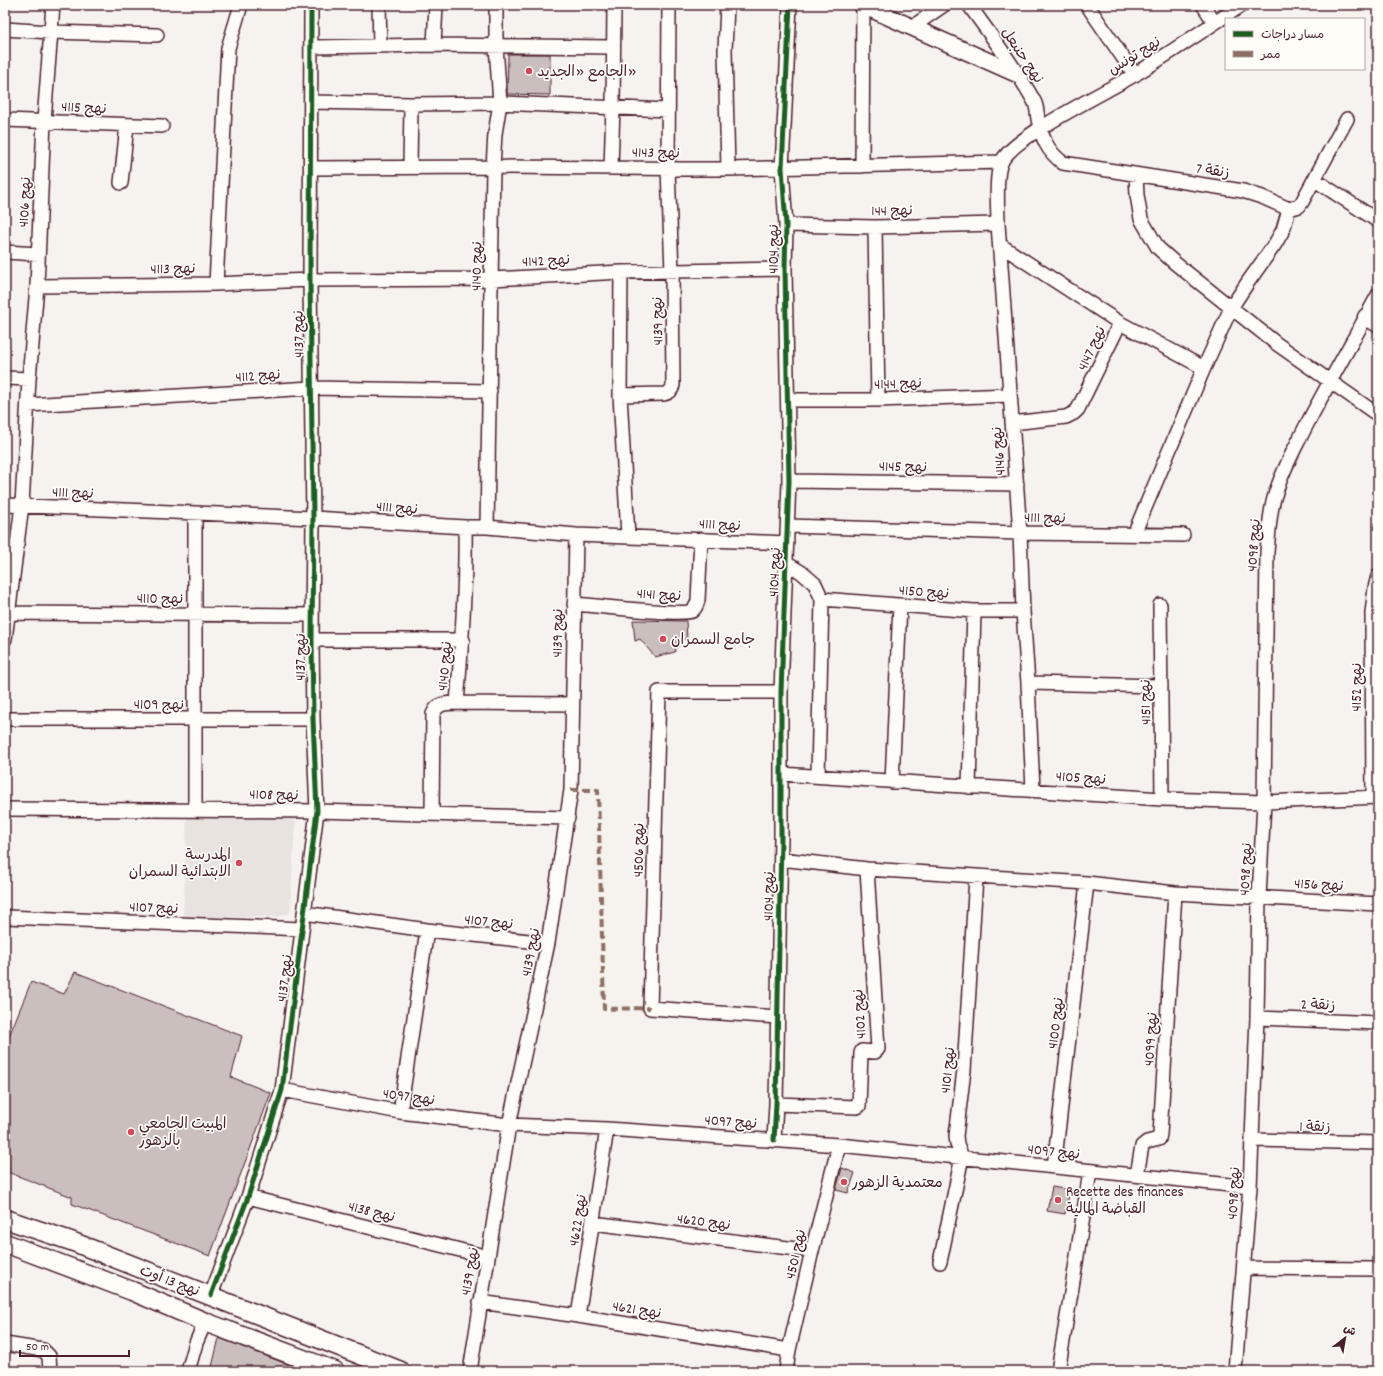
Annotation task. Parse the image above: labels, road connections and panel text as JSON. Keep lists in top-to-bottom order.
{
  "streets": {
    "main road": ["نهج 13 أوت"],
    "street": [
      "نهج حنبعل",
      "نهج تونس",
      "نهج 4115",
      "نهج 4143",
      "زنقة 7",
      "نهج 4106",
      "نهج 144",
      "نهج 4104",
      "نهج 4142",
      "نهج 4140",
      "نهج 4113",
      "نهج 4139",
      "نهج 4137",
      "نهج 4147",
      "نهج 4112",
      "نهج 4144",
      "نهج 4146",
      "نهج 4145",
      "نهج 4111",
      "نهج 4098",
      "نهج 4150",
      "نهج 4141",
      "نهج 4110",
      "نهج 4152",
      "نهج 4151",
      "نهج 4109",
      "نهج 4105",
      "نهج 4108",
      "نهج 4506",
      "نهج 4156",
      "نهج 4107",
      "زنقة 2",
      "نهج 4102",
      "نهج 4100",
      "نهج 4099",
      "نهج 4101",
      "نهج 4097",
      "زنقة 1",
      "نهج 4138",
      "نهج 4622",
      "نهج 4620",
      "نهج 4501",
      "نهج 4621"
    ]
  },
  "crossings": [
    ["نهج حنبعل", "نهج تونس"],
    ["نهج حنبعل", "زنقة 7"],
    ["نهج تونس", "زنقة 7"],
    ["نهج 4115", "نهج 4106"],
    ["نهج 4143", "نهج 4104"],
    ["نهج 4143", "نهج 4140"],
    ["نهج 4143", "نهج 4137"],
    ["نهج 4143", "نهج 4146"],
    ["نهج 4106", "نهج 4113"],
    ["نهج 4106", "نهج 4112"],
    ["نهج 4106", "نهج 4111"],
    ["نهج 4106", "نهج 4110"],
    ["نهج 144", "نهج 4104"],
    ["نهج 144", "نهج 4146"],
    ["نهج 4104", "نهج 4142"],
    ["نهج 4104", "نهج 4144"],
    ["نهج 4104", "نهج 4145"],
    ["نهج 4104", "نهج 4111"],
    ["نهج 4104", "نهج 4105"],
    ["نهج 4104", "نهج 4506"],
    ["نهج 4104", "نهج 4156"],
    ["نهج 4104", "نهج 4102"],
    ["نهج 4104", "نهج 4097"],
    ["نهج 4142", "نهج 4140"],
    ["نهج 4142", "نهج 4113"],
    ["نهج 4142", "نهج 4139"],
    ["نهج 4142", "نهج 4137"],
    ["نهج 4140", "نهج 4112"],
    ["نهج 4140", "نهج 4111"],
    ["نهج 4140", "نهج 4108"],
    ["نهج 4113", "نهج 4137"],
    ["نهج 4139", "نهج 4111"],
    ["نهج 4139", "نهج 4141"],
    ["نهج 4139", "نهج 4108"],
    ["نهج 4139", "نهج 4107"],
    ["نهج 4139", "نهج 4097"],
    ["نهج 4139", "نهج 4138"],
    ["نهج 4139", "نهج 4621"],
    ["نهج 4137", "نهج 4112"],
    ["نهج 4137", "نهج 4111"],
    ["نهج 4137", "نهج 4110"],
    ["نهج 4137", "نهج 4109"],
    ["نهج 4137", "نهج 4108"],
    ["نهج 4137", "نهج 4107"],
    ["نهج 4137", "نهج 4097"],
    ["نهج 4137", "نهج 4138"],
    ["نهج 4137", "نهج 13 أوت"],
    ["نهج 4147", "نهج 4146"],
    ["نهج 4144", "نهج 4146"],
    ["نهج 4146", "نهج 4145"],
    ["نهج 4146", "نهج 4111"],
    ["نهج 4146", "نهج 4150"],
    ["نهج 4146", "نهج 4105"],
    ["نهج 4111", "نهج 4141"],
    ["نهج 4098", "نهج 4105"],
    ["نهج 4098", "نهج 4156"],
    ["نهج 4098", "زنقة 2"],
    ["نهج 4098", "نهج 4097"],
    ["نهج 4098", "زنقة 1"],
    ["نهج 4152", "نهج 4105"],
    ["نهج 4151", "نهج 4105"],
    ["نهج 4156", "نهج 4102"],
    ["نهج 4156", "نهج 4100"],
    ["نهج 4156", "نهج 4099"],
    ["نهج 4156", "نهج 4101"],
    ["نهج 4100", "نهج 4097"],
    ["نهج 4099", "نهج 4097"],
    ["نهج 4101", "نهج 4097"],
    ["نهج 4097", "نهج 4622"],
    ["نهج 4097", "نهج 4501"],
    ["نهج 4622", "نهج 4620"],
    ["نهج 4622", "نهج 4621"],
    ["نهج 4620", "نهج 4501"],
    ["نهج 4501", "نهج 4621"]
  ],
  "places": [
    "الجامع «الجديد»",
    "جامع السمران",
    "المدرسة الابتدائية السمران",
    "المبيت الجامعي بالزهور",
    "معتمدية الزهور",
    "Recette des finances القباضة المالية"
  ],
  "legend": ["مسار دراجات", "ممر"],
  "scale_bar": "50 m",
  "north": "top right"
}
